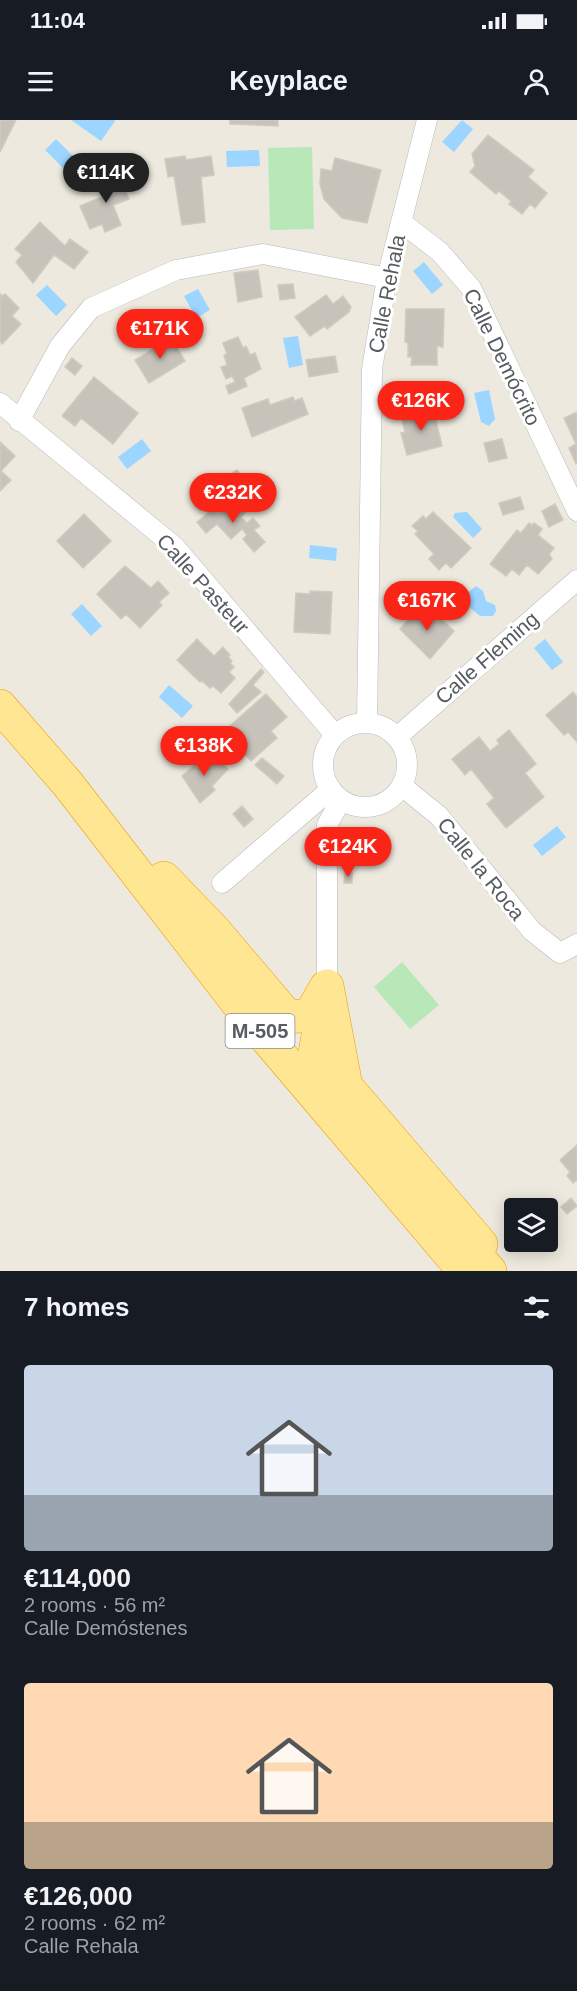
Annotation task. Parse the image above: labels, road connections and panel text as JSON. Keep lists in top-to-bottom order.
{
  "streets": {
    "highway": ["M-505"],
    "street": [
      "Calle Rehala",
      "Calle Demócrito",
      "Calle Pasteur",
      "Calle Fleming",
      "Calle la Roca"
    ]
  },
  "crossings": [
    ["Calle Rehala", "Calle Demócrito"],
    ["Calle Rehala", "Calle Pasteur"],
    ["Calle Rehala", "Calle Fleming"],
    ["Calle Rehala", "Calle la Roca"],
    ["Calle Pasteur", "Calle Fleming"],
    ["Calle Pasteur", "Calle la Roca"],
    ["Calle Fleming", "Calle la Roca"]
  ],
  "page": {
    "status": "11:04",
    "header": "Keyplace",
    "price": [
      "€114K",
      "€171K",
      "€126K",
      "€232K",
      "€167K",
      "€138K",
      "€124K"
    ],
    "heading": "7 homes",
    "list": [
      {
        "name": "€114,000",
        "note": "2 rooms · 56 m² · Calle Demóstenes"
      },
      {
        "name": "€126,000",
        "note": "2 rooms · 62 m² · Calle Rehala"
      }
    ]
  }
}
